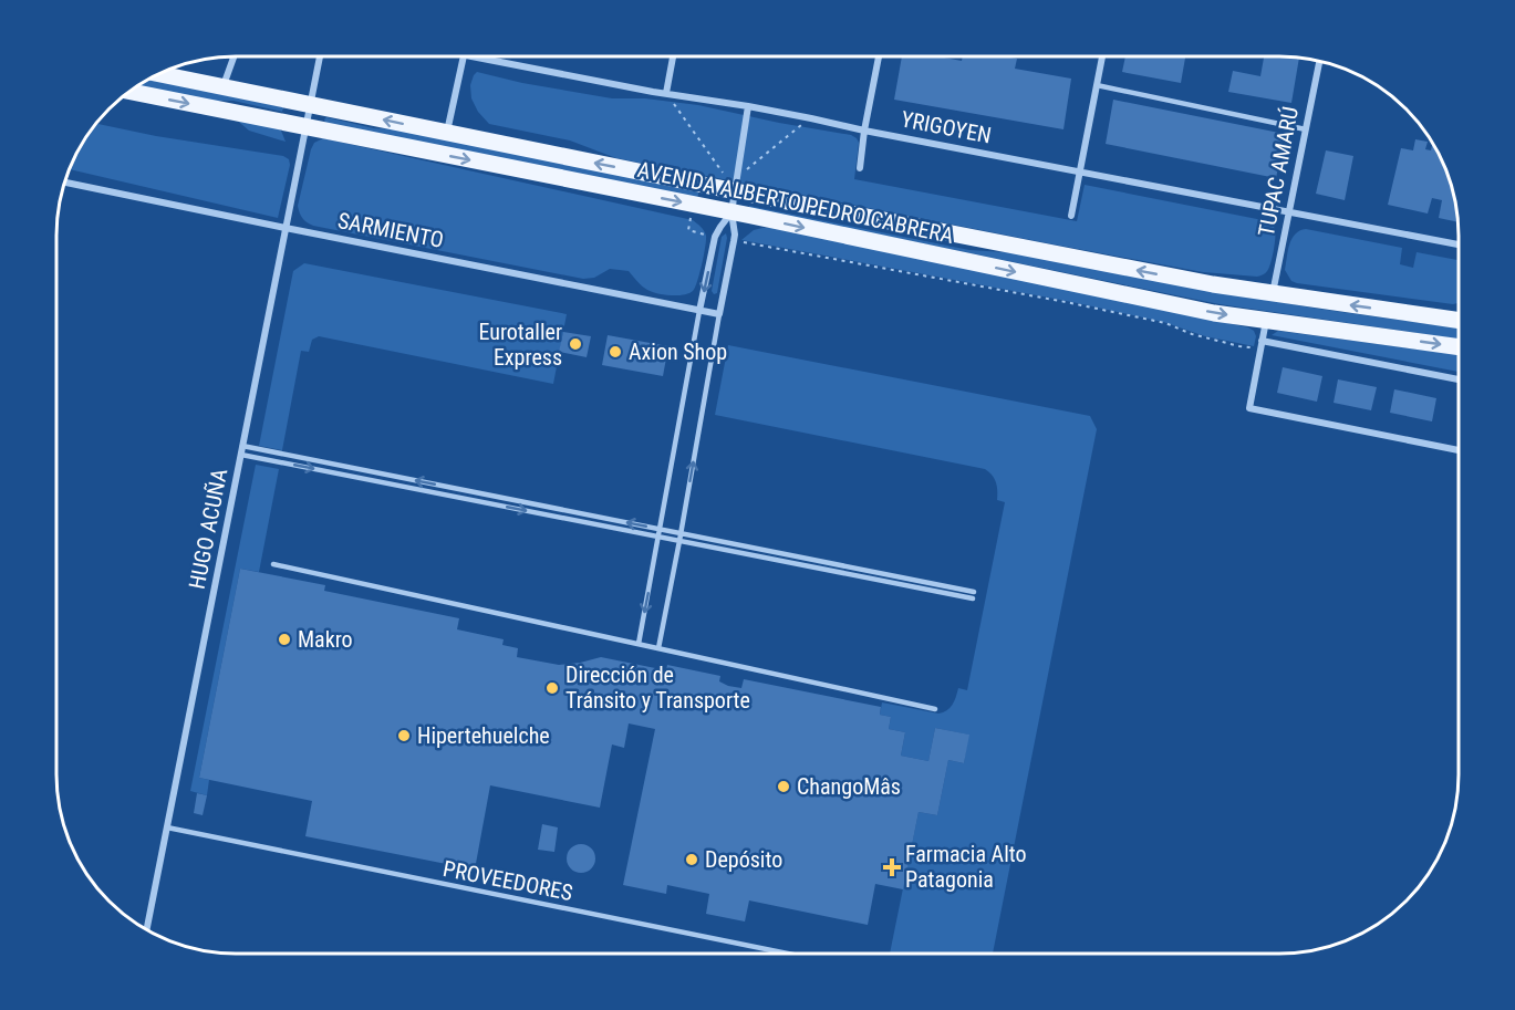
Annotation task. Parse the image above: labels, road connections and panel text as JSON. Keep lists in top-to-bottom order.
{
  "streets": {
    "main road": ["AVENIDA ALBERTO PEDRO CABRERA"],
    "street": [
      "YRIGOYEN",
      "TUPAC AMARÚ",
      "SARMIENTO",
      "HUGO ACUÑA"
    ],
    "lane": ["PROVEEDORES"]
  },
  "crossings": [
    ["YRIGOYEN", "TUPAC AMARÚ"],
    ["TUPAC AMARÚ", "AVENIDA ALBERTO PEDRO CABRERA"],
    ["AVENIDA ALBERTO PEDRO CABRERA", "HUGO ACUÑA"],
    ["SARMIENTO", "HUGO ACUÑA"],
    ["HUGO ACUÑA", "PROVEEDORES"]
  ],
  "places": {
    "other": [
      "Eurotaller Express",
      "Axion Shop",
      "Makro",
      "Dirección de Tránsito y Transporte",
      "Hipertehuelche",
      "ChangoMâs",
      "Depósito"
    ],
    "health": ["Farmacia Alto Patagonia"]
  }
}
